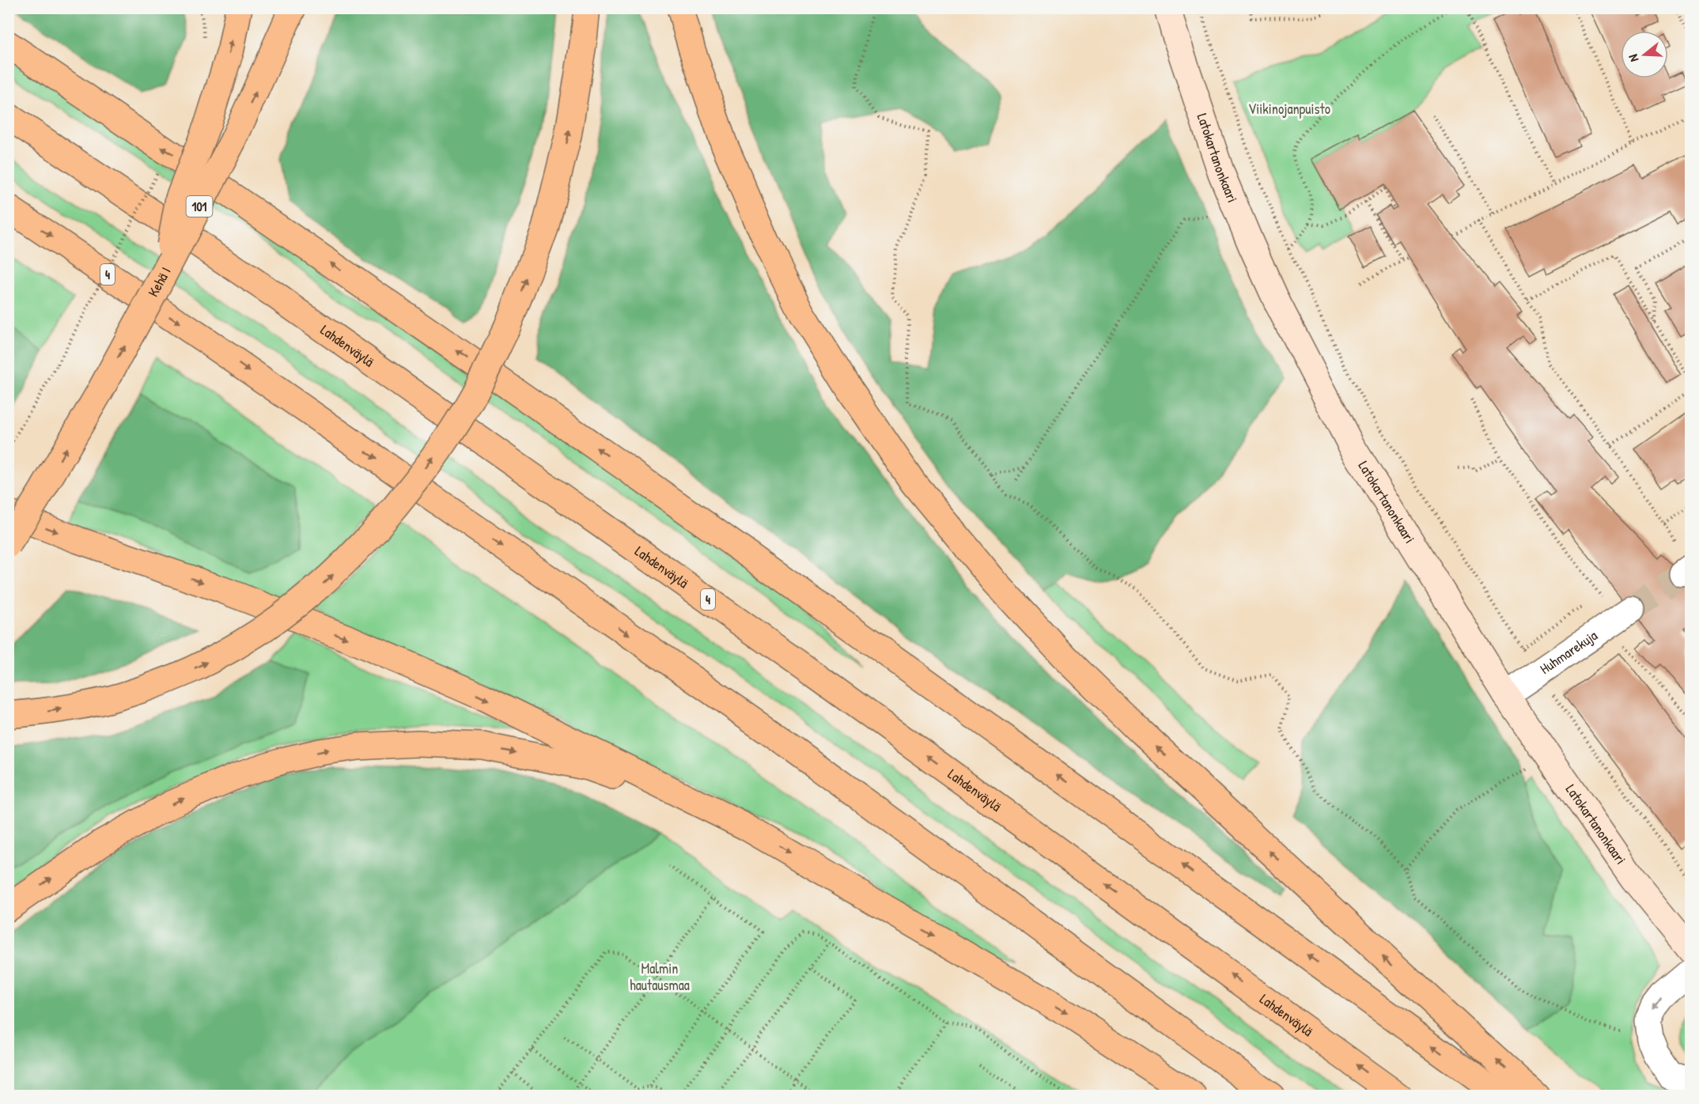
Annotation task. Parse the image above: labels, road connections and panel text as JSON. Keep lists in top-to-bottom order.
{
  "streets": {
    "highway": [
      "101",
      "4",
      "Kehä I",
      "Lahdenväylä"
    ],
    "street": ["Latokartanonkaari", "Huhmarekuja"]
  },
  "crossings": [
    ["Latokartanonkaari", "Huhmarekuja"]
  ],
  "parks": ["Viikinojanpuisto", "Malmin hautausmaa"],
  "north": "left"
}
